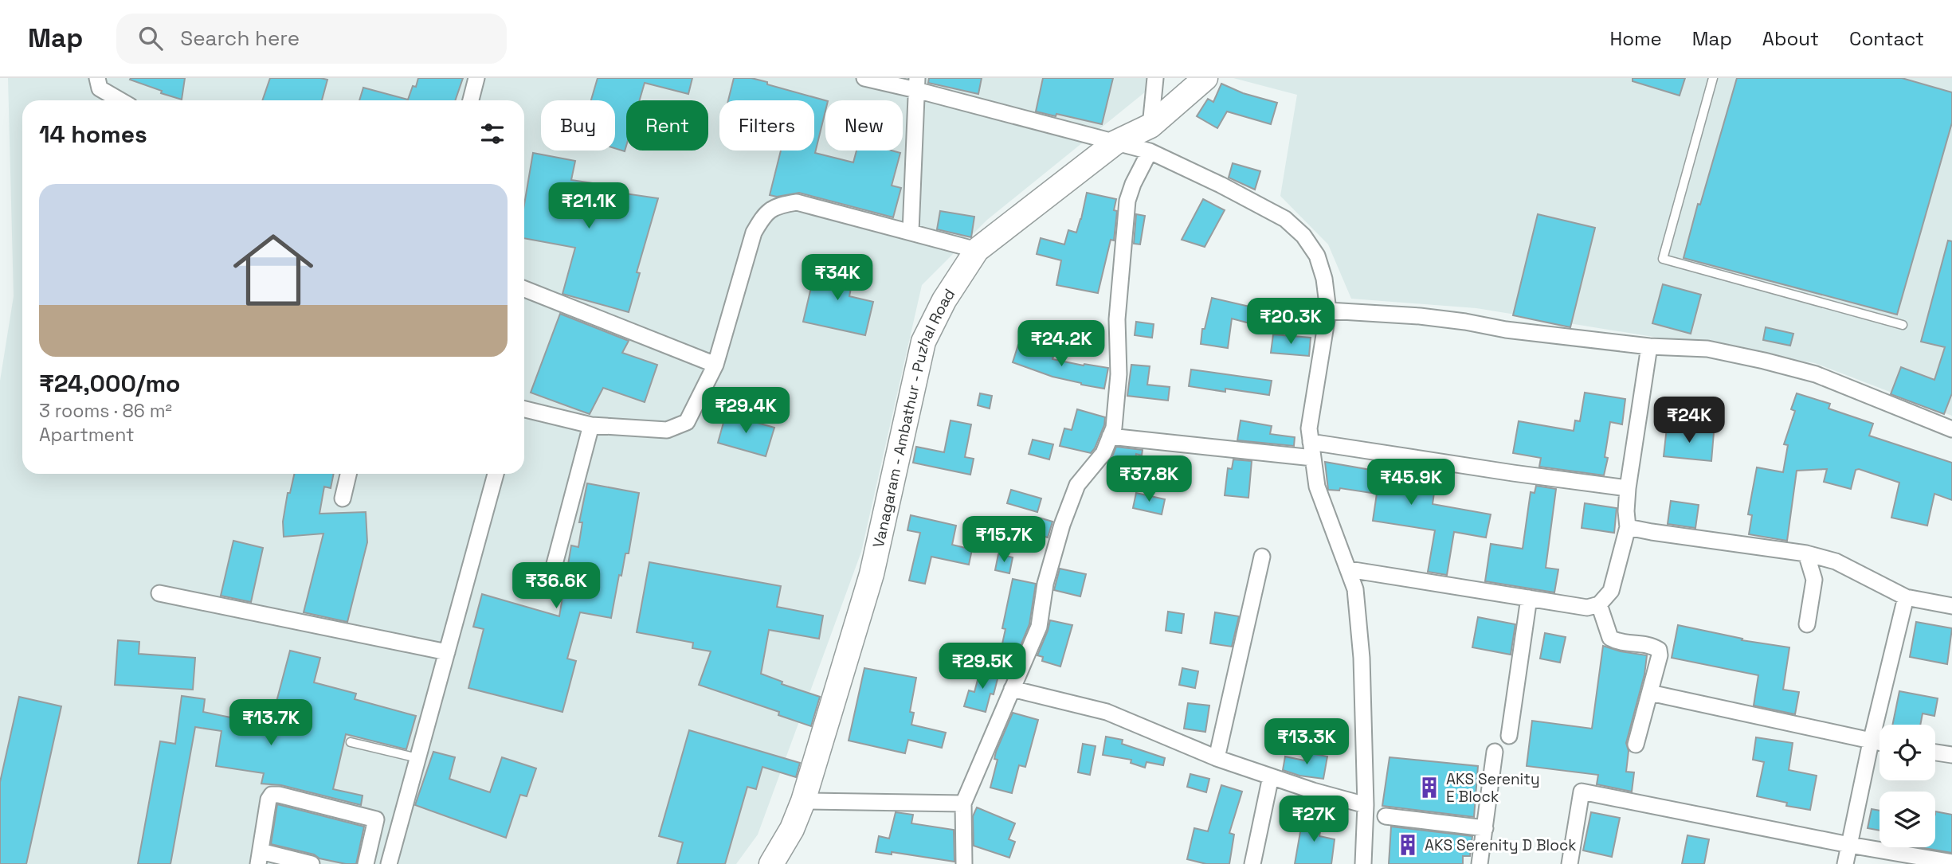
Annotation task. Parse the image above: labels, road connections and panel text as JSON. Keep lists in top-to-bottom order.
{
  "streets": {
    "main road": ["Vanagaram - Ambathur - Puzhal Road"]
  },
  "places": {
    "building": ["AKS Serenity E Block", "AKS Serenity D Block"]
  },
  "page": {
    "header": "Map",
    "search": "Search here",
    "nav": [
      "Home",
      "Map",
      "About",
      "Contact"
    ],
    "chip": [
      "Buy",
      "Rent",
      "Filters",
      "New"
    ],
    "heading": "14 homes",
    "list": [
      {
        "name": "₹24,000/mo",
        "note": "3 rooms · 86 m² · Apartment"
      }
    ],
    "price": [
      "₹21.1K",
      "₹34K",
      "₹20.3K",
      "₹24.2K",
      "₹29.4K",
      "₹24K",
      "₹37.8K",
      "₹45.9K",
      "₹15.7K",
      "₹36.6K",
      "₹29.5K",
      "₹13.7K",
      "₹13.3K",
      "₹27K"
    ]
  }
}
